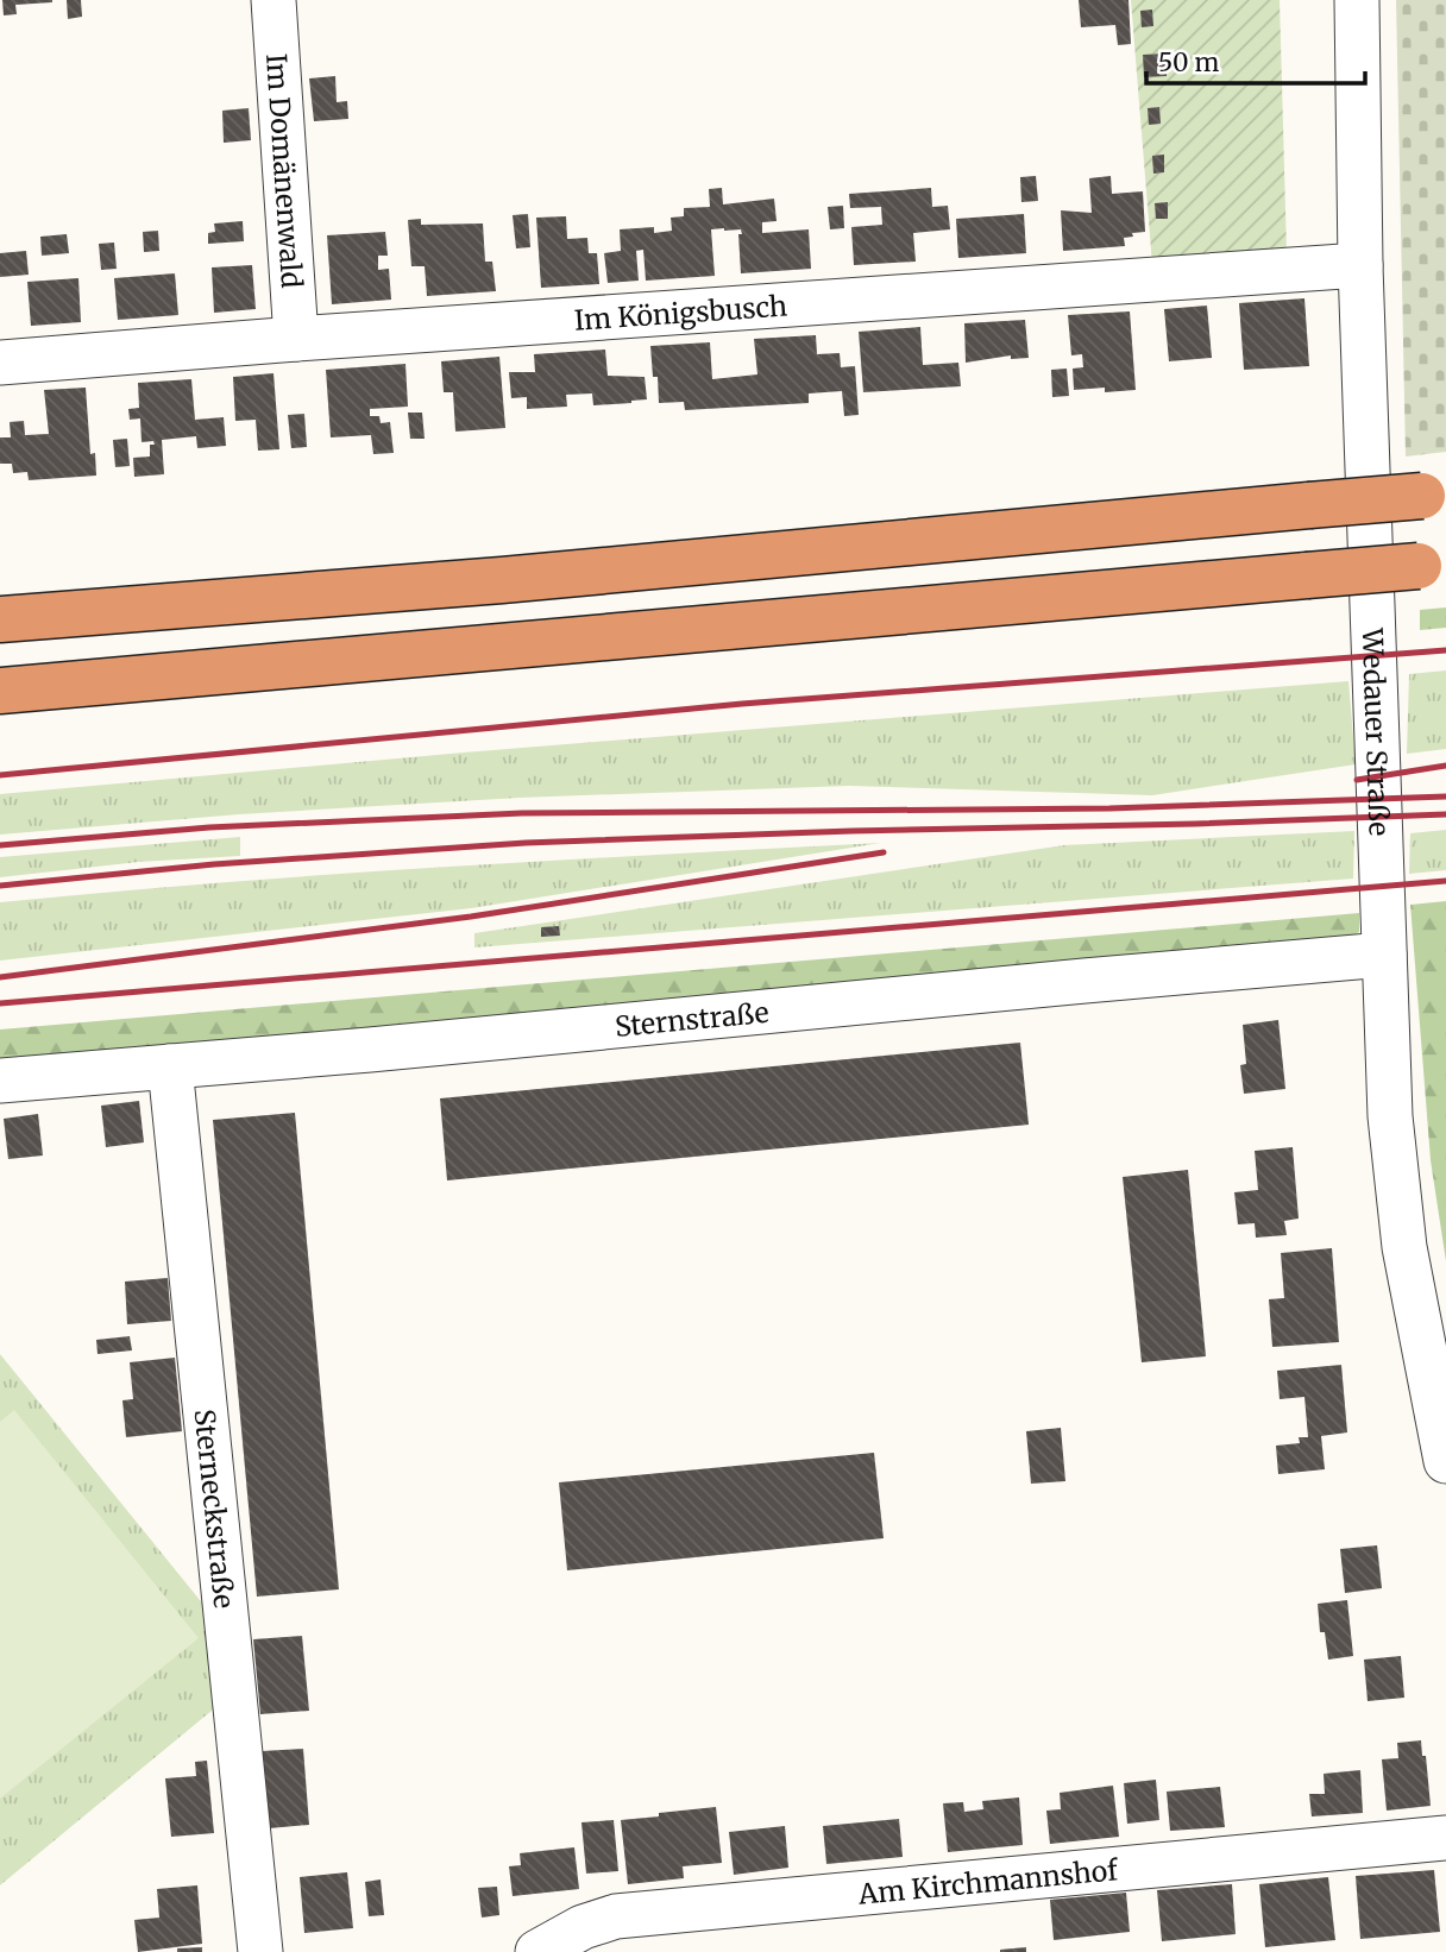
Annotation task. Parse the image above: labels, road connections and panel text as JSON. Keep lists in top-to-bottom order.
{
  "streets": {
    "street": [
      "Im Domänenwald",
      "Im Königsbusch",
      "Wedauer Straße",
      "Sternstraße",
      "Sterneckstraße",
      "Am Kirchmannshof"
    ]
  },
  "crossings": [
    ["Im Domänenwald", "Im Königsbusch"],
    ["Im Königsbusch", "Wedauer Straße"],
    ["Wedauer Straße", "Sternstraße"],
    ["Sternstraße", "Sterneckstraße"]
  ],
  "scale_bar": "50 m"
}
